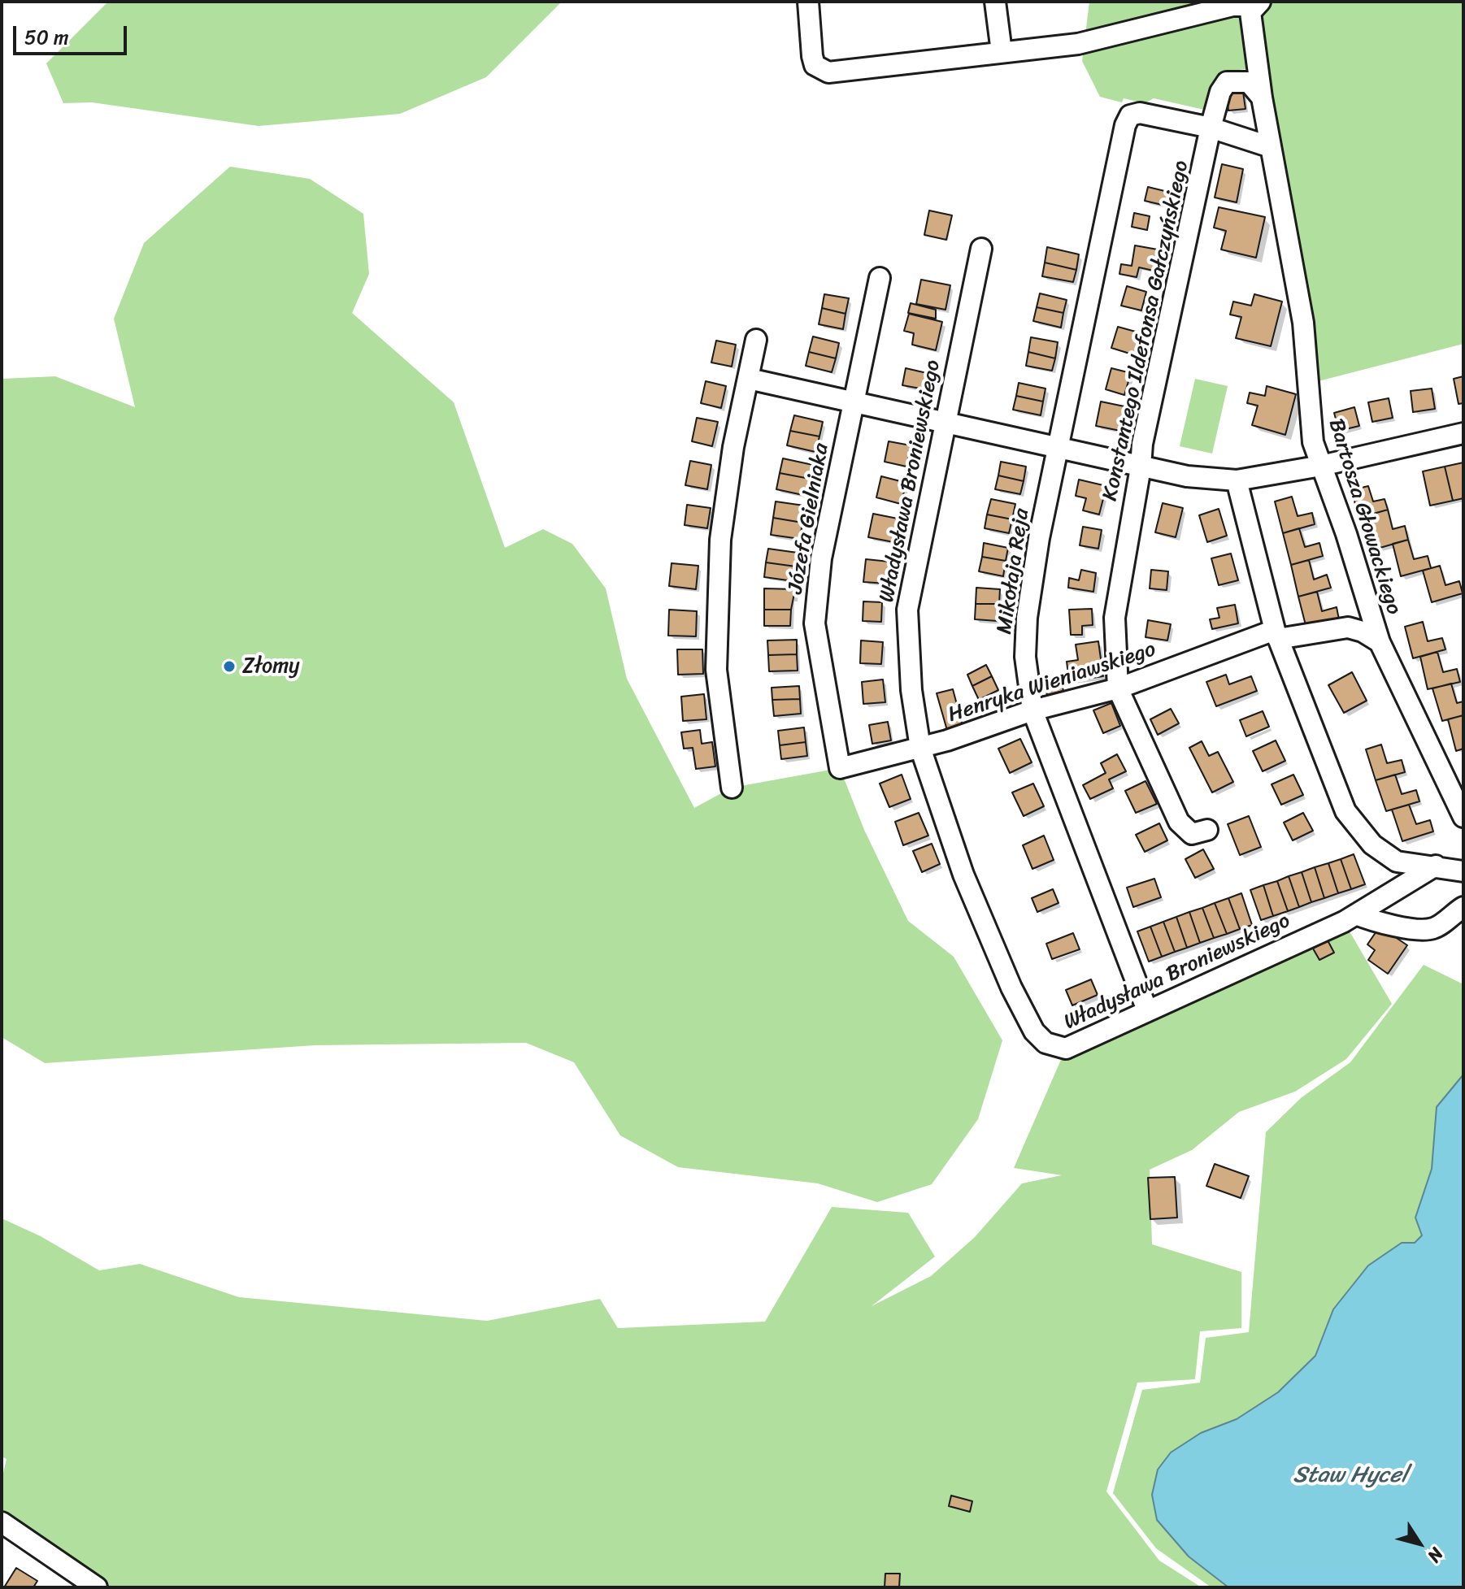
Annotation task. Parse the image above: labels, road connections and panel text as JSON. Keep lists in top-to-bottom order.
{
  "streets": {
    "street": [
      "Konstantego Ildefonsa Gałczyńskiego",
      "Władysława Broniewskiego",
      "Bartosza Głowackiego",
      "Józefa Gielniaka",
      "Mikołaja Reja",
      "Henryka Wieniawskiego"
    ]
  },
  "crossings": [
    ["Konstantego Ildefonsa Gałczyńskiego", "Bartosza Głowackiego"],
    ["Konstantego Ildefonsa Gałczyńskiego", "Mikołaja Reja"],
    ["Konstantego Ildefonsa Gałczyńskiego", "Henryka Wieniawskiego"],
    ["Władysława Broniewskiego", "Mikołaja Reja"],
    ["Władysława Broniewskiego", "Henryka Wieniawskiego"],
    ["Bartosza Głowackiego", "Henryka Wieniawskiego"],
    ["Józefa Gielniaka", "Henryka Wieniawskiego"],
    ["Mikołaja Reja", "Henryka Wieniawskiego"]
  ],
  "water": ["Staw Hycel"],
  "places": ["Złomy"],
  "scale_bar": "50 m",
  "north": "bottom right"
}
